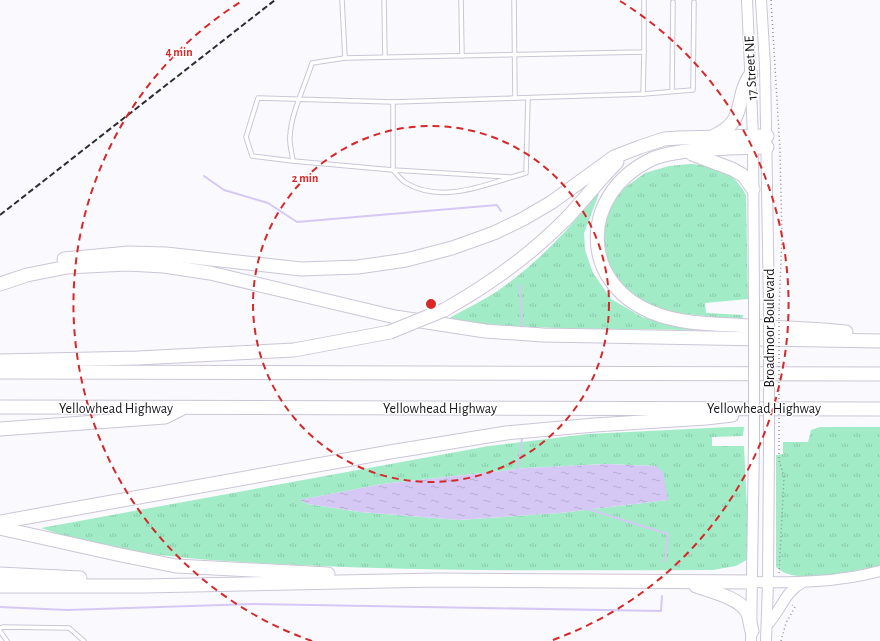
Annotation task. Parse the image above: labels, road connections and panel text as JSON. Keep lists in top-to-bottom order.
{
  "streets": {
    "highway": ["Yellowhead Highway"],
    "main road": ["17 Street NE", "Broadmoor Boulevard"]
  },
  "crossings": [
    ["17 Street NE", "Broadmoor Boulevard"]
  ],
  "rings": ["4 min", "2 min"]
}
